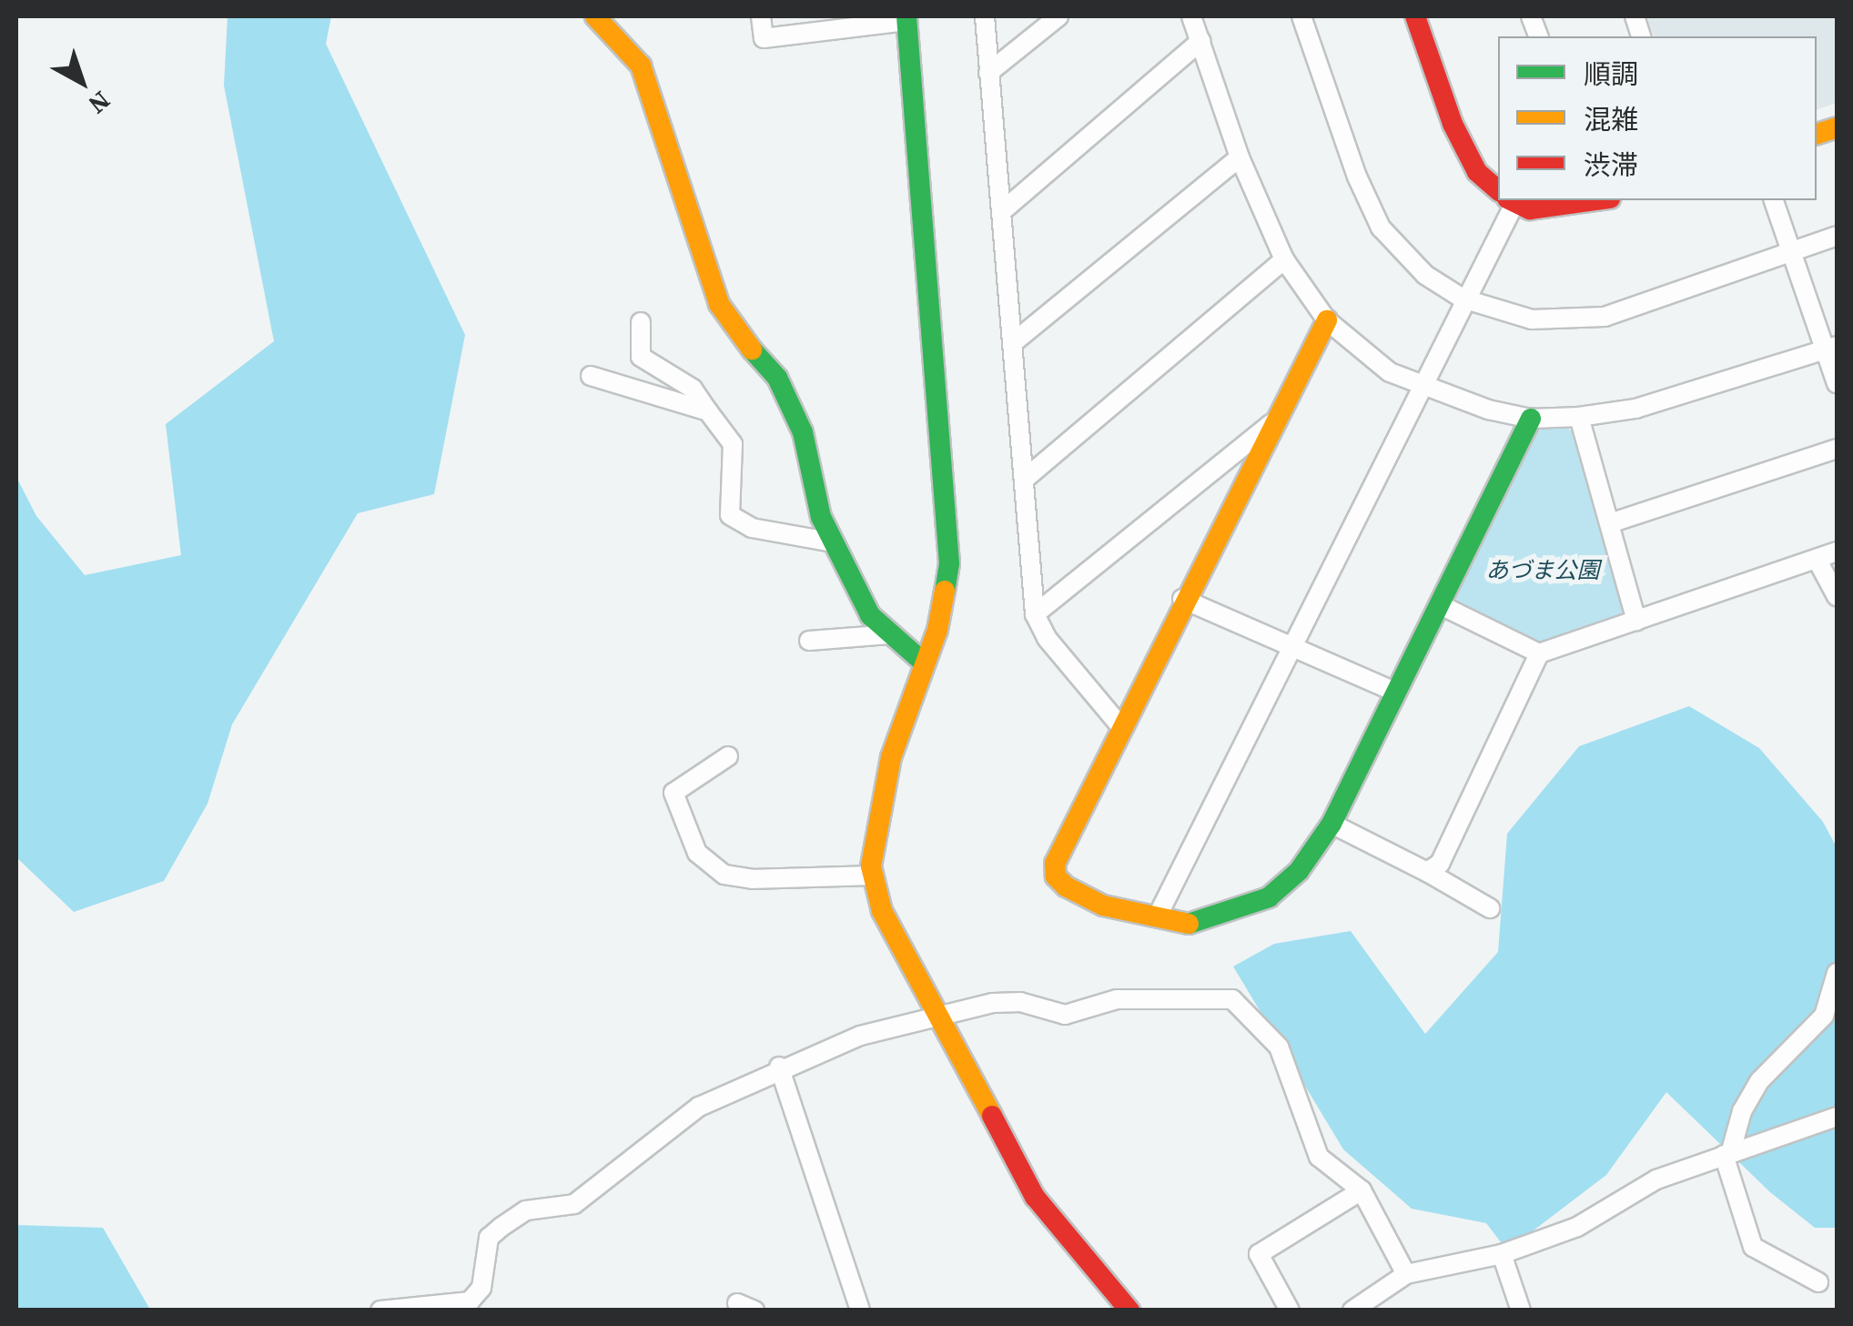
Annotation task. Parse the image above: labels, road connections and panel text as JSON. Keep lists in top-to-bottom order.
{
  "parks": ["あづま公園"],
  "legend": ["順調", "混雑", "渋滞"],
  "north": "bottom right"
}
